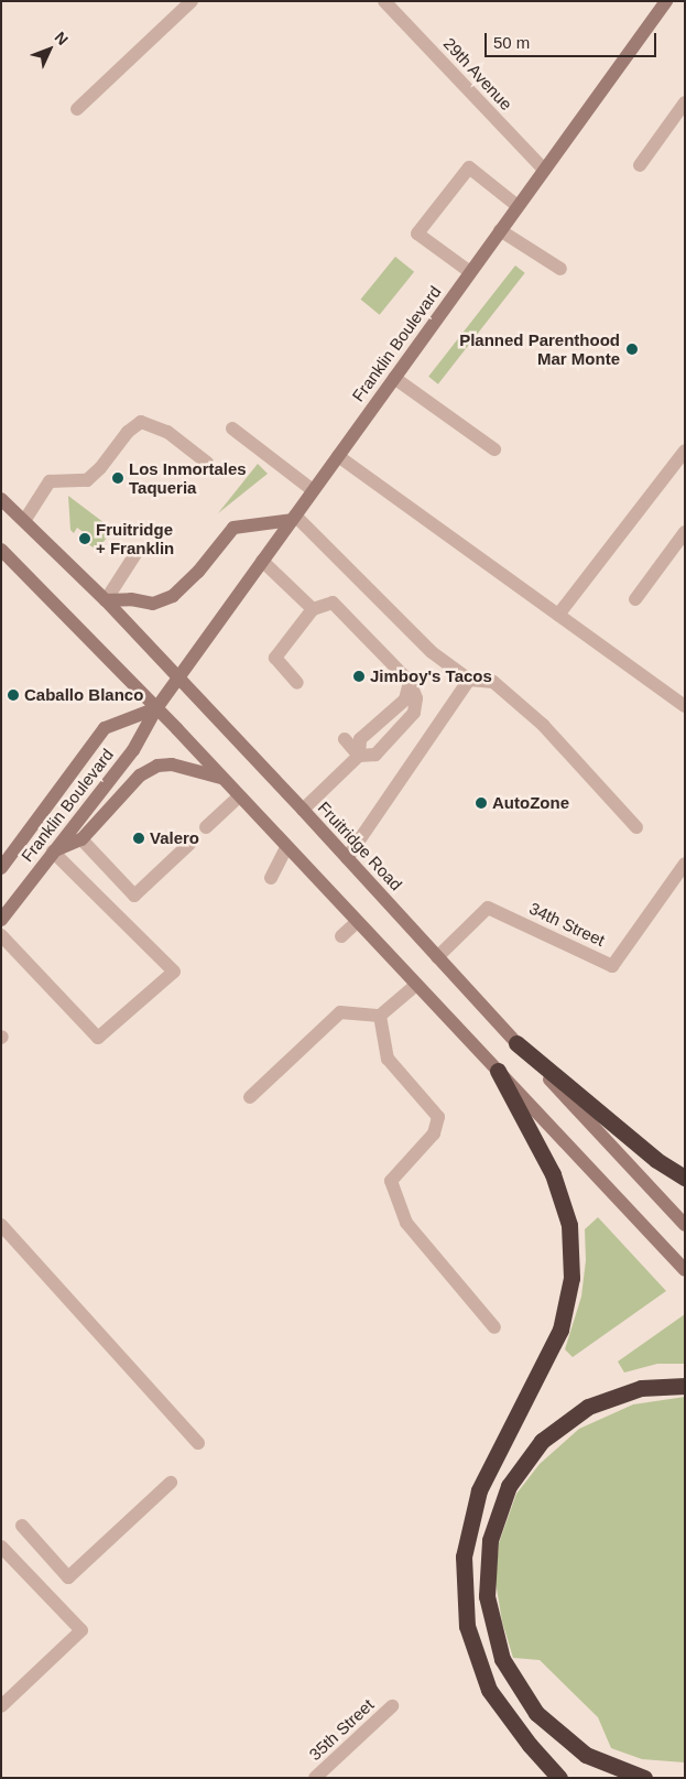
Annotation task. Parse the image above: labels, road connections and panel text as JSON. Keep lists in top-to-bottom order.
{
  "streets": {
    "main road": ["Franklin Boulevard", "Fruitridge Road"],
    "street": ["29th Avenue", "34th Street", "35th Street"]
  },
  "crossings": [
    ["29th Avenue", "Franklin Boulevard"],
    ["Franklin Boulevard", "Fruitridge Road"],
    ["Fruitridge Road", "34th Street"]
  ],
  "places": [
    "Planned Parenthood Mar Monte",
    "Los Inmortales Taqueria",
    "Fruitridge + Franklin",
    "Jimboy's Tacos",
    "Caballo Blanco",
    "AutoZone",
    "Valero"
  ],
  "scale_bar": "50 m",
  "north": "top right"
}
